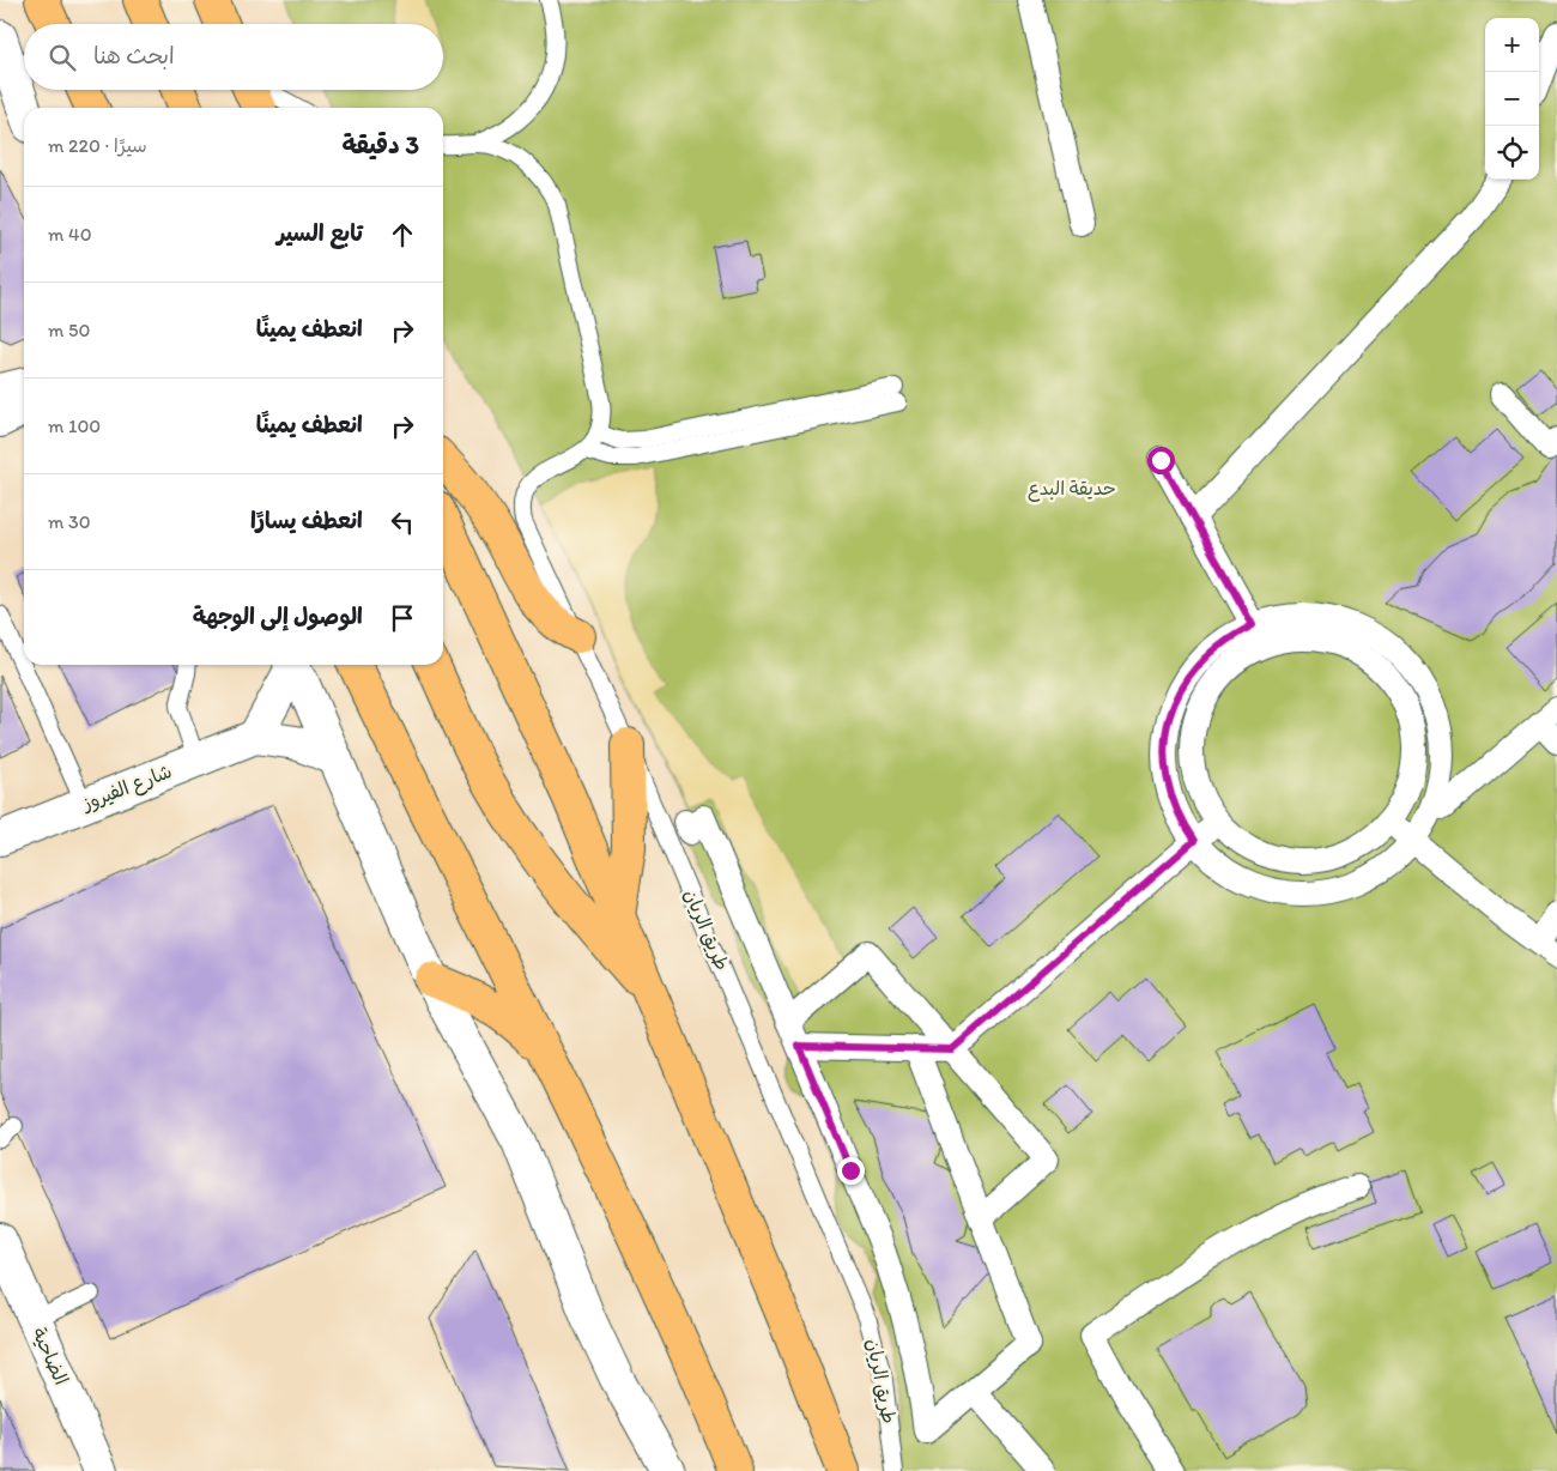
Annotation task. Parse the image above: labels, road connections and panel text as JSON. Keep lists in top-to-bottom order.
{
  "streets": {
    "street": ["شارع الفيروز", "الضاحية"],
    "lane": ["طريق الريان"]
  },
  "parks": ["حديقة البدع"],
  "page": {
    "map_buttons": ["+", "−"],
    "search": "ابحث هنا",
    "heading": ["3 دقيقة", "سيرًا · 220 m"],
    "list": [
      ["تابع السير", "40 m"],
      ["انعطف يمينًا", "50 m"],
      ["انعطف يمينًا", "100 m"],
      ["انعطف يسارًا", "30 m"],
      "الوصول إلى الوجهة"
    ]
  }
}
